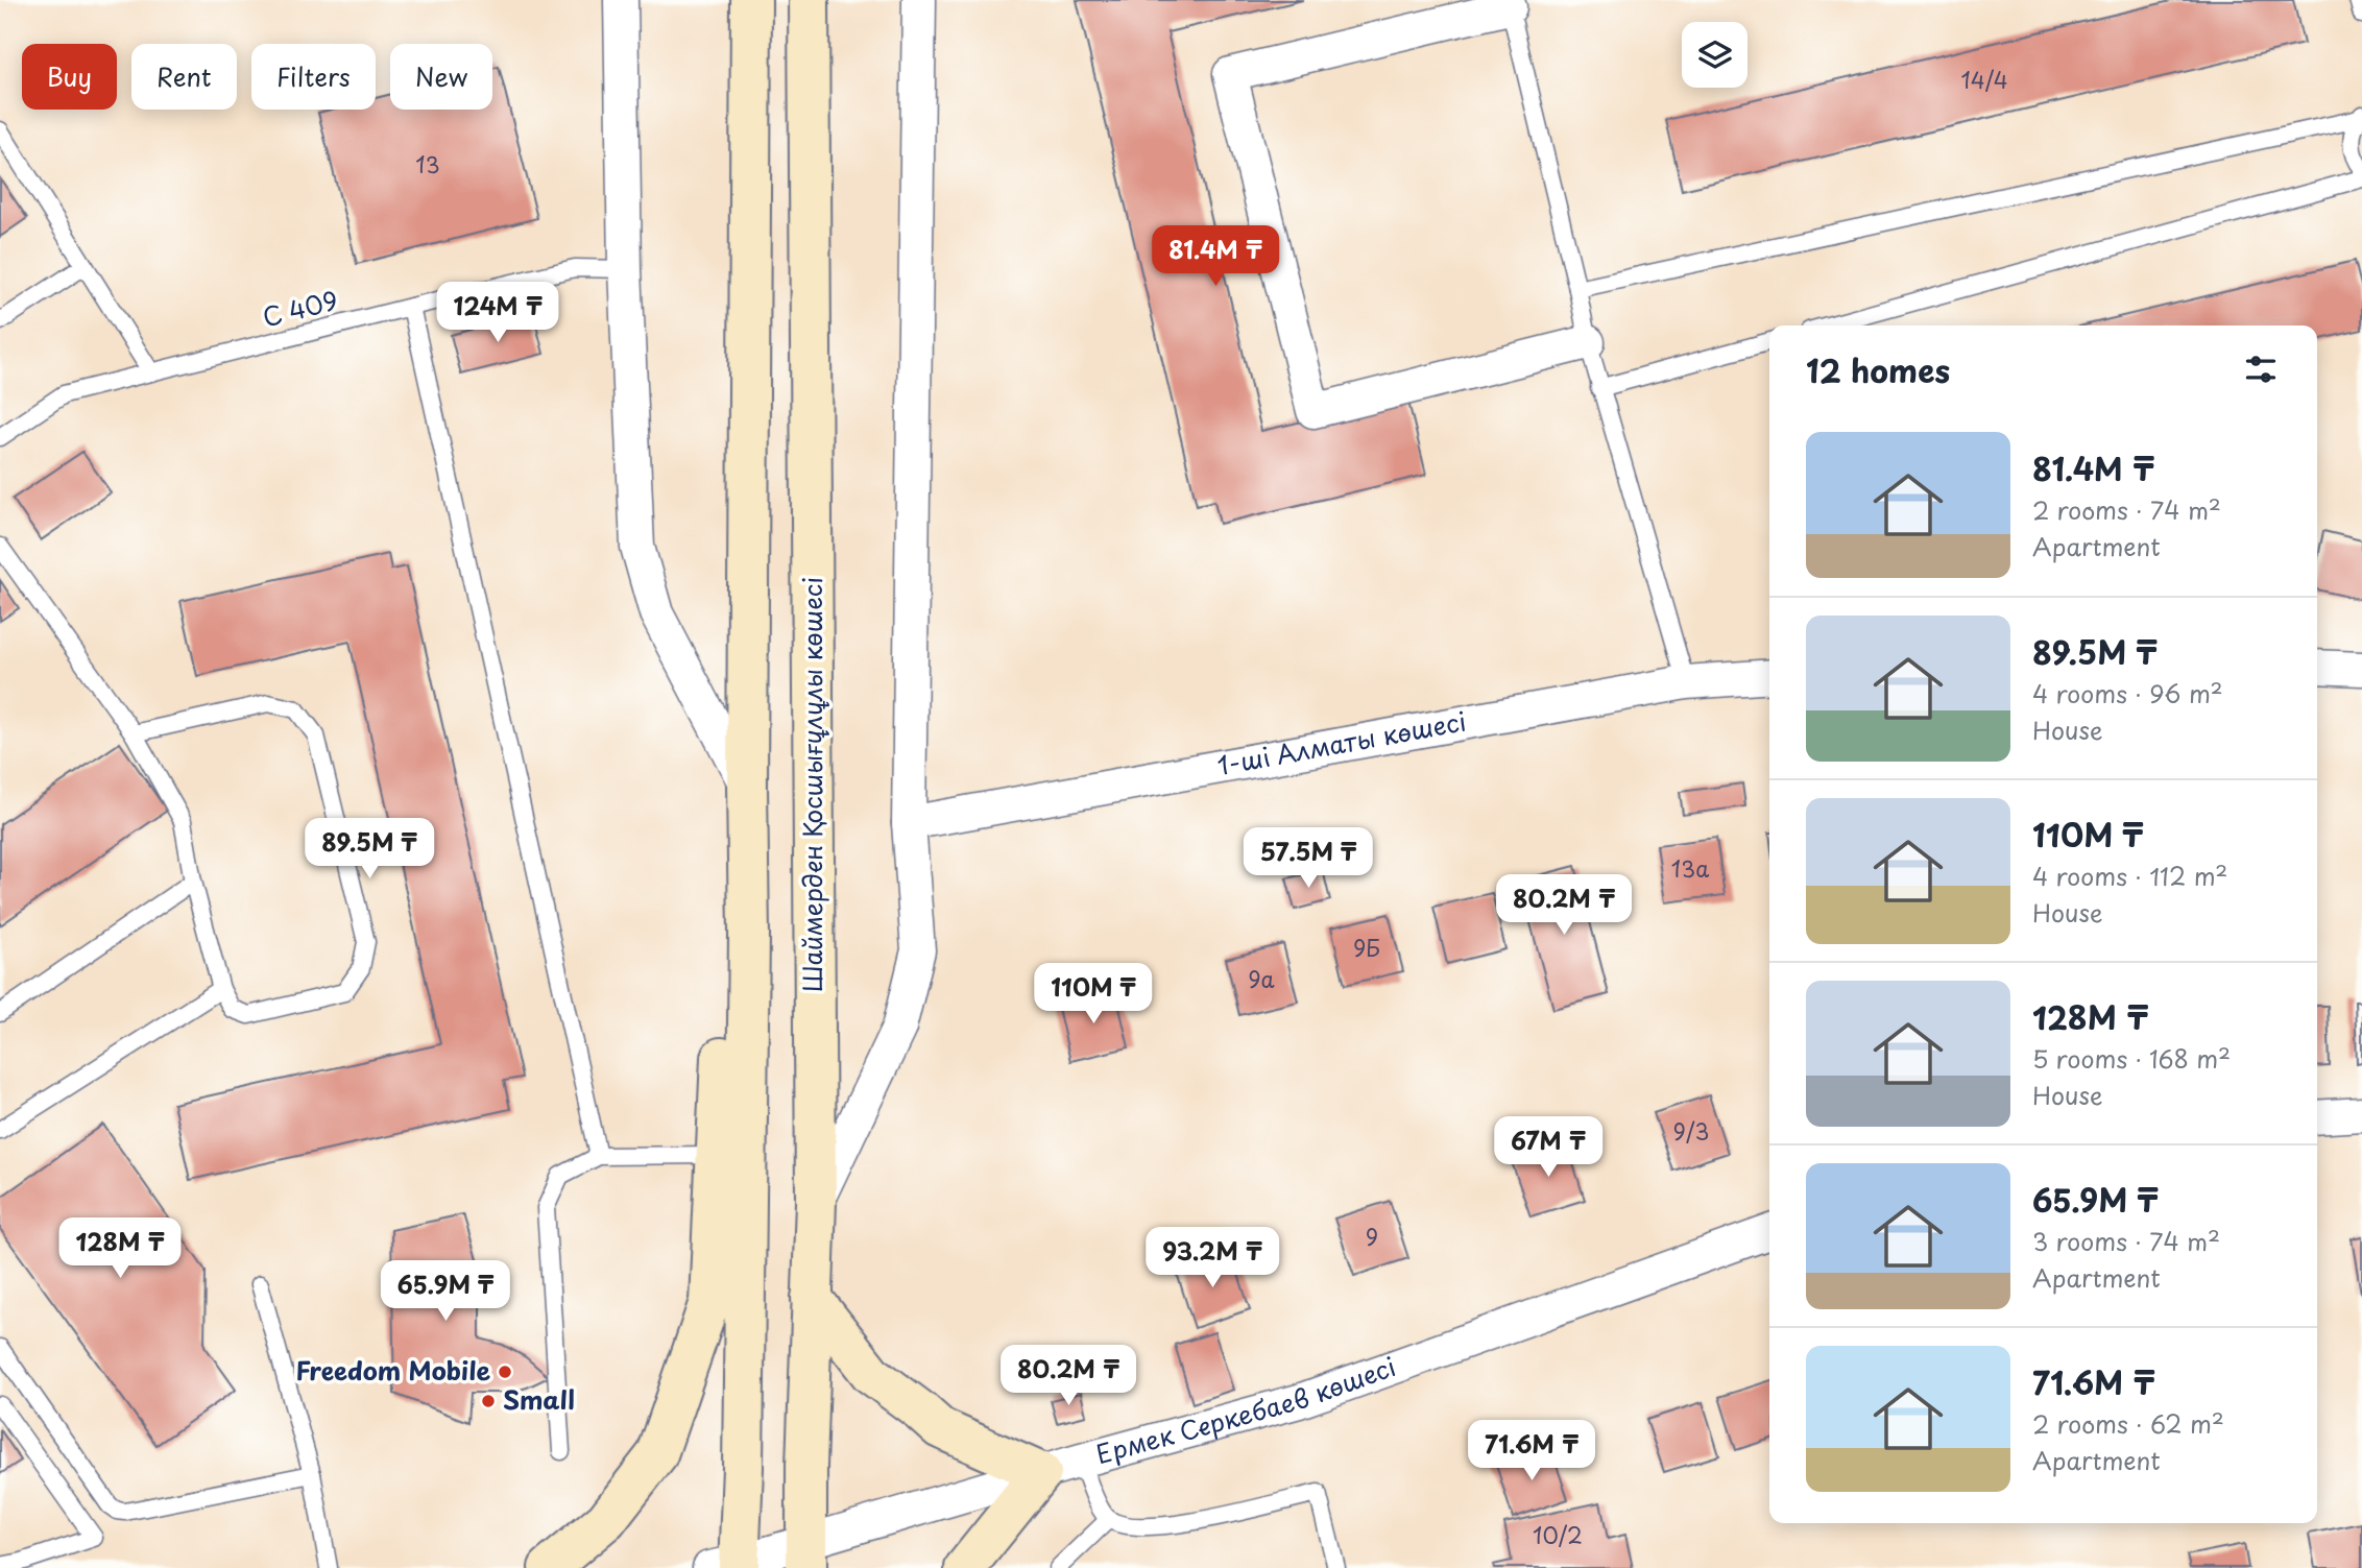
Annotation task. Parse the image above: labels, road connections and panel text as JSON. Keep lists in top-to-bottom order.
{
  "streets": {
    "main road": ["Шаймерден Қосшығұлұлы көшесі"],
    "street": ["1-ші Алматы көшесі", "Ермек Серкебаев көшесі"],
    "lane": ["С 409"]
  },
  "crossings": [
    ["Шаймерден Қосшығұлұлы көшесі", "Ермек Серкебаев көшесі"]
  ],
  "places": ["Freedom Mobile", "Small"],
  "house_numbers": [
    "14/4",
    "13",
    "13а",
    "9Б",
    "9а",
    "9/3",
    "9",
    "10/2"
  ],
  "page": {
    "chip": [
      "Buy",
      "Rent",
      "Filters",
      "New"
    ],
    "price": [
      "81.4M ₸",
      "124M ₸",
      "89.5M ₸",
      "57.5M ₸",
      "80.2M ₸",
      "110M ₸",
      "67M ₸",
      "128M ₸",
      "93.2M ₸",
      "65.9M ₸",
      "80.2M ₸",
      "71.6M ₸"
    ],
    "heading": "12 homes",
    "list": [
      {
        "name": "81.4M ₸",
        "note": "2 rooms · 74 m² · Apartment"
      },
      {
        "name": "89.5M ₸",
        "note": "4 rooms · 96 m² · House"
      },
      {
        "name": "110M ₸",
        "note": "4 rooms · 112 m² · House"
      },
      {
        "name": "128M ₸",
        "note": "5 rooms · 168 m² · House"
      },
      {
        "name": "65.9M ₸",
        "note": "3 rooms · 74 m² · Apartment"
      },
      {
        "name": "71.6M ₸",
        "note": "2 rooms · 62 m² · Apartment"
      }
    ]
  }
}
